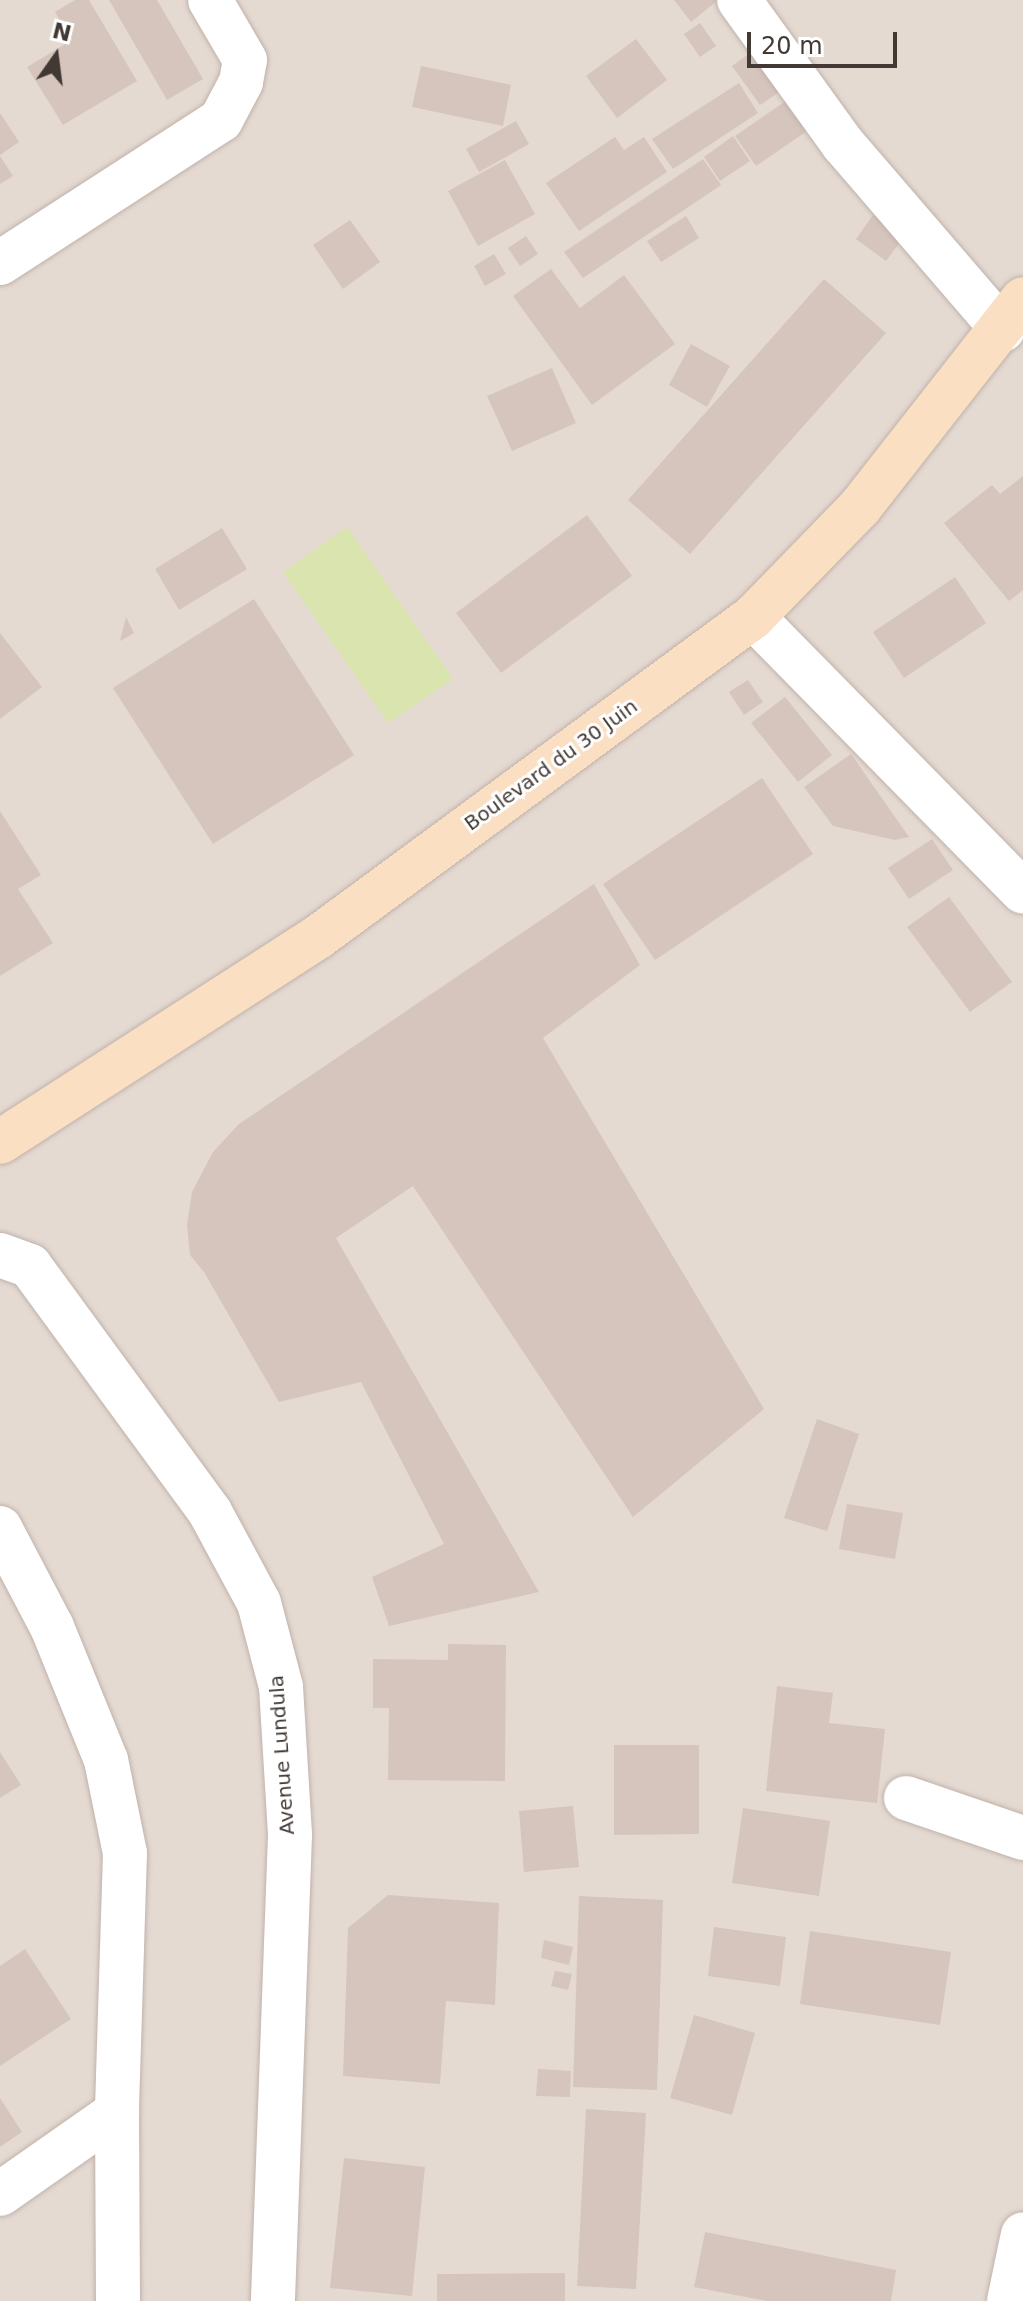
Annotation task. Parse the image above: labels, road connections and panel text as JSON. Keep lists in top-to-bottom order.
{
  "streets": {
    "street": ["Boulevard du 30 Juin", "Avenue Lundula"]
  },
  "scale_bar": "20 m",
  "north": "top"
}
